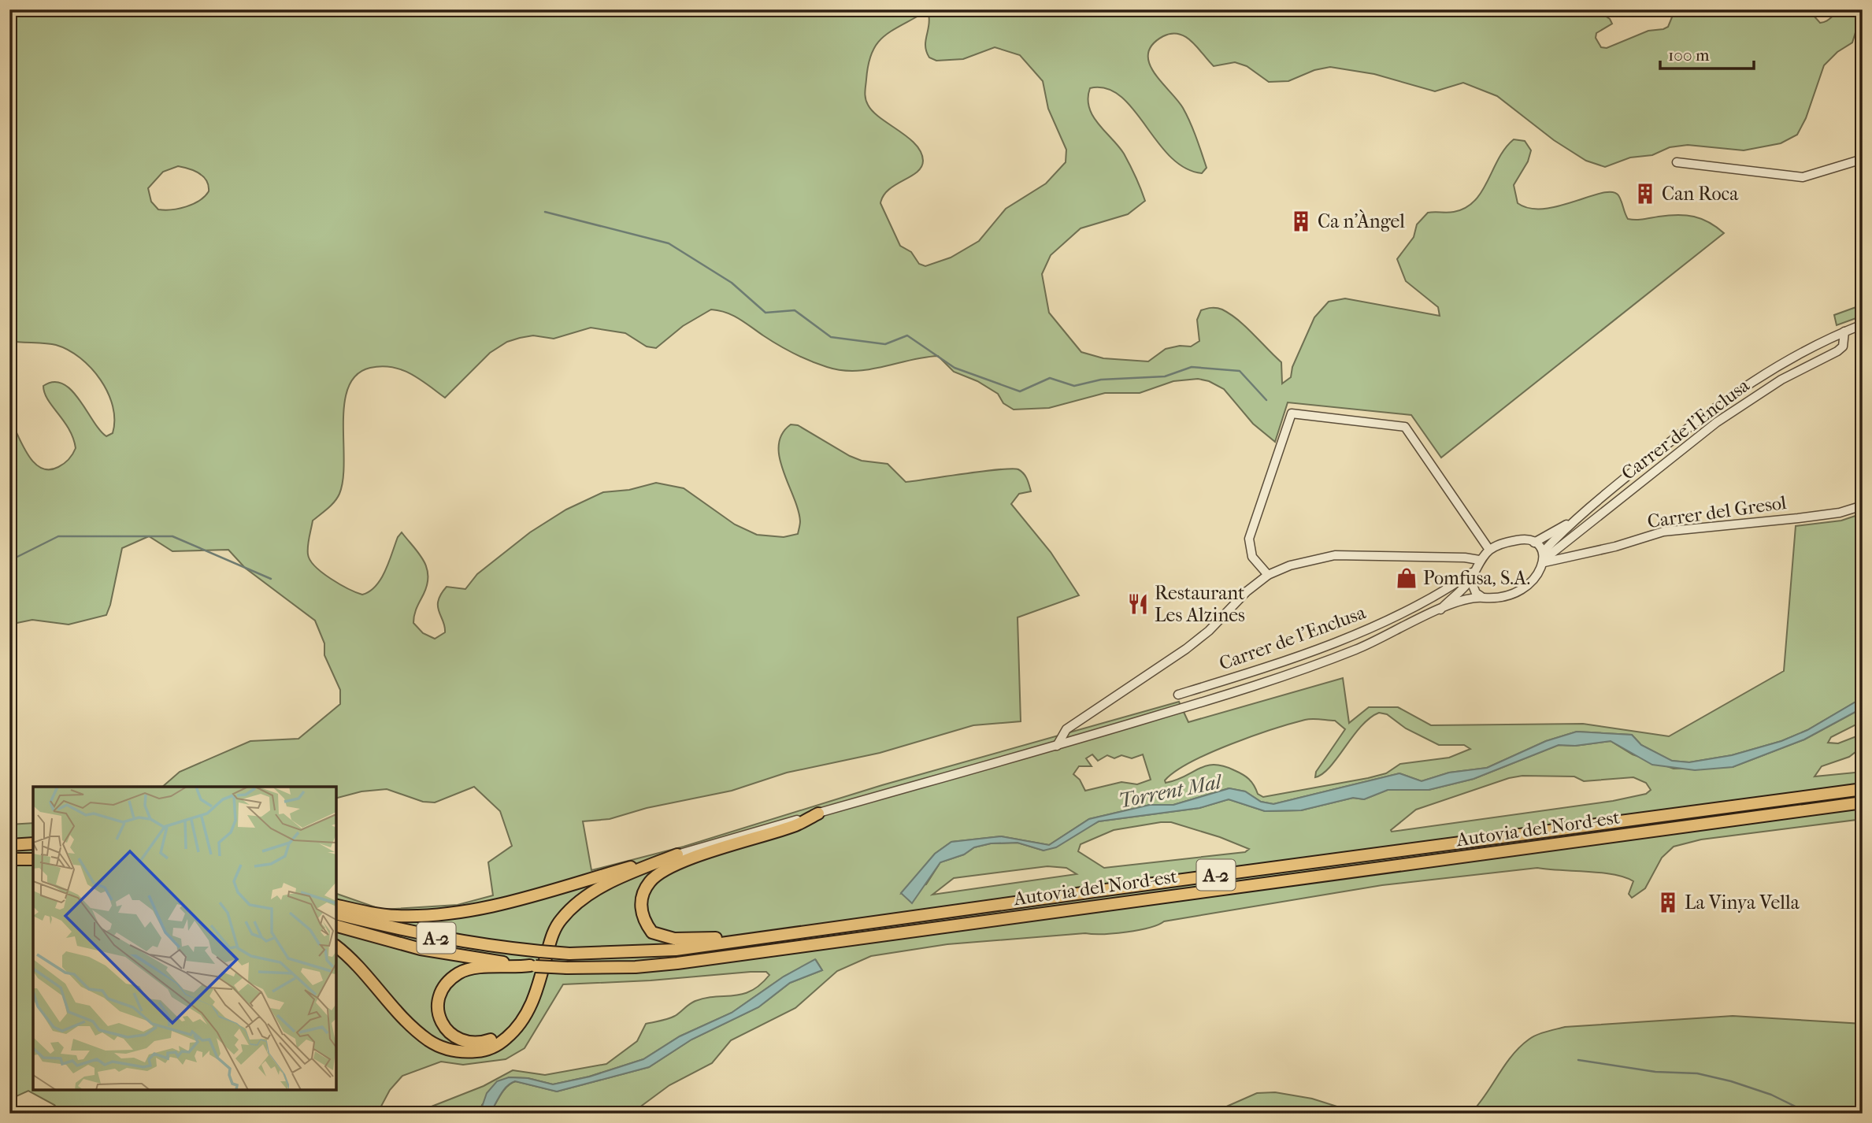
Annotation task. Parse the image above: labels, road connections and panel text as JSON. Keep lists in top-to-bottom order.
{
  "streets": {
    "highway": ["Autovia del Nord-est", "A-2"],
    "street": ["Carrer de l'Enclusa", "Carrer del Gresol"]
  },
  "crossings": [
    ["Carrer de l'Enclusa", "Carrer del Gresol"]
  ],
  "water": ["Torrent Mal"],
  "places": {
    "building": ["Can Roca", "Ca n'Àngel", "La Vinya Vella"],
    "shop": ["Pomfusa, S.A."],
    "restaurant": ["Restaurant Les Alzines"]
  },
  "scale_bar": "100 m"
}
